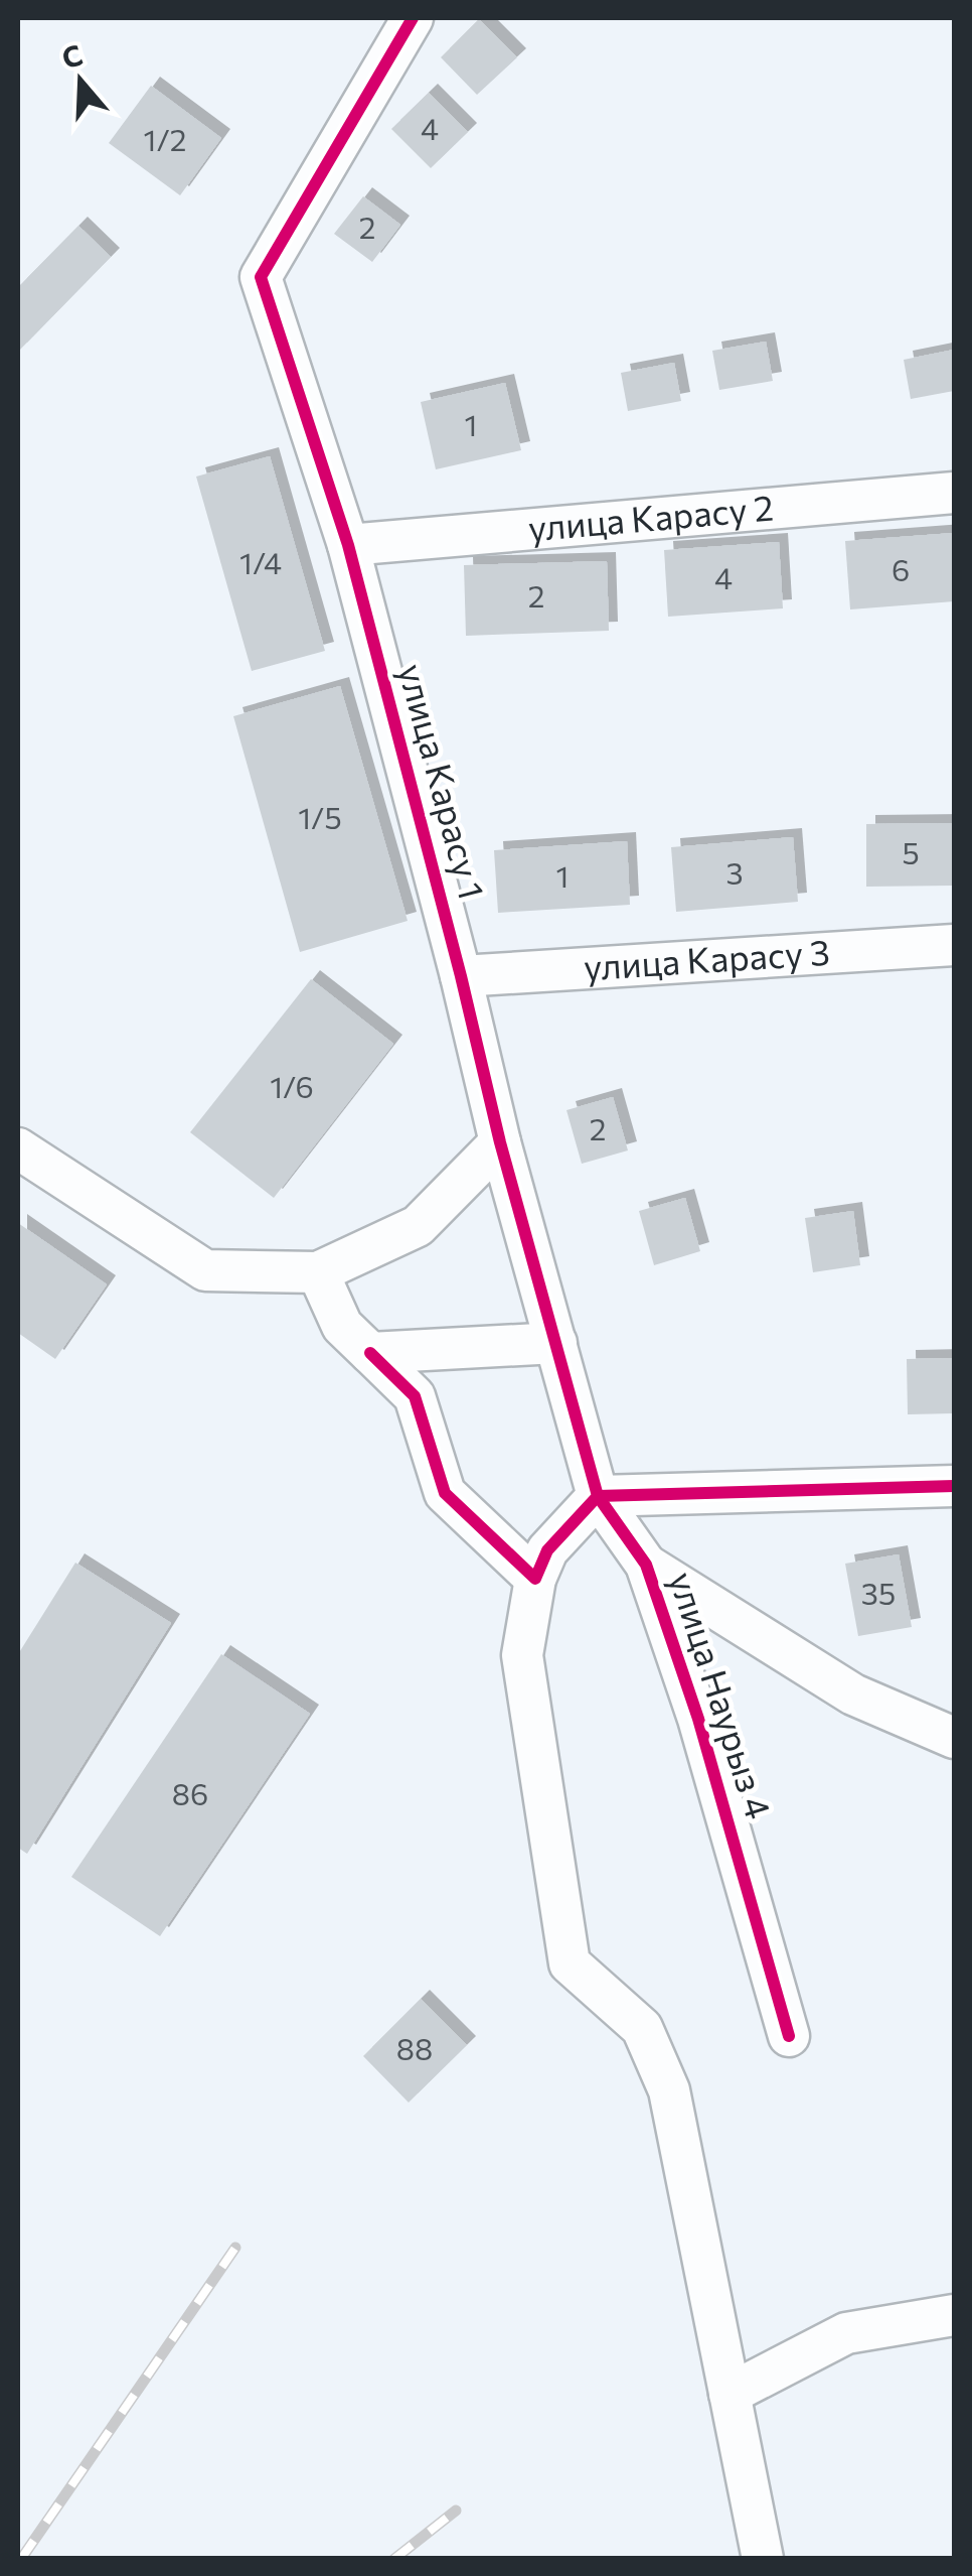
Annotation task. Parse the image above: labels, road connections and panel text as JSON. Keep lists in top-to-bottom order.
{
  "streets": {
    "street": [
      "улица Карасу 2",
      "улица Карасу 1",
      "улица Карасу 3",
      "улица Наурыз 4"
    ]
  },
  "crossings": [
    ["улица Карасу 2", "улица Карасу 1"],
    ["улица Карасу 1", "улица Карасу 3"],
    ["улица Карасу 1", "улица Наурыз 4"]
  ],
  "house_numbers": [
    "4",
    "1/2",
    "2",
    "1",
    "1/4",
    "6",
    "4",
    "2",
    "1/5",
    "5",
    "3",
    "1",
    "1/6",
    "2",
    "35",
    "86",
    "88"
  ],
  "north": "top"
}
